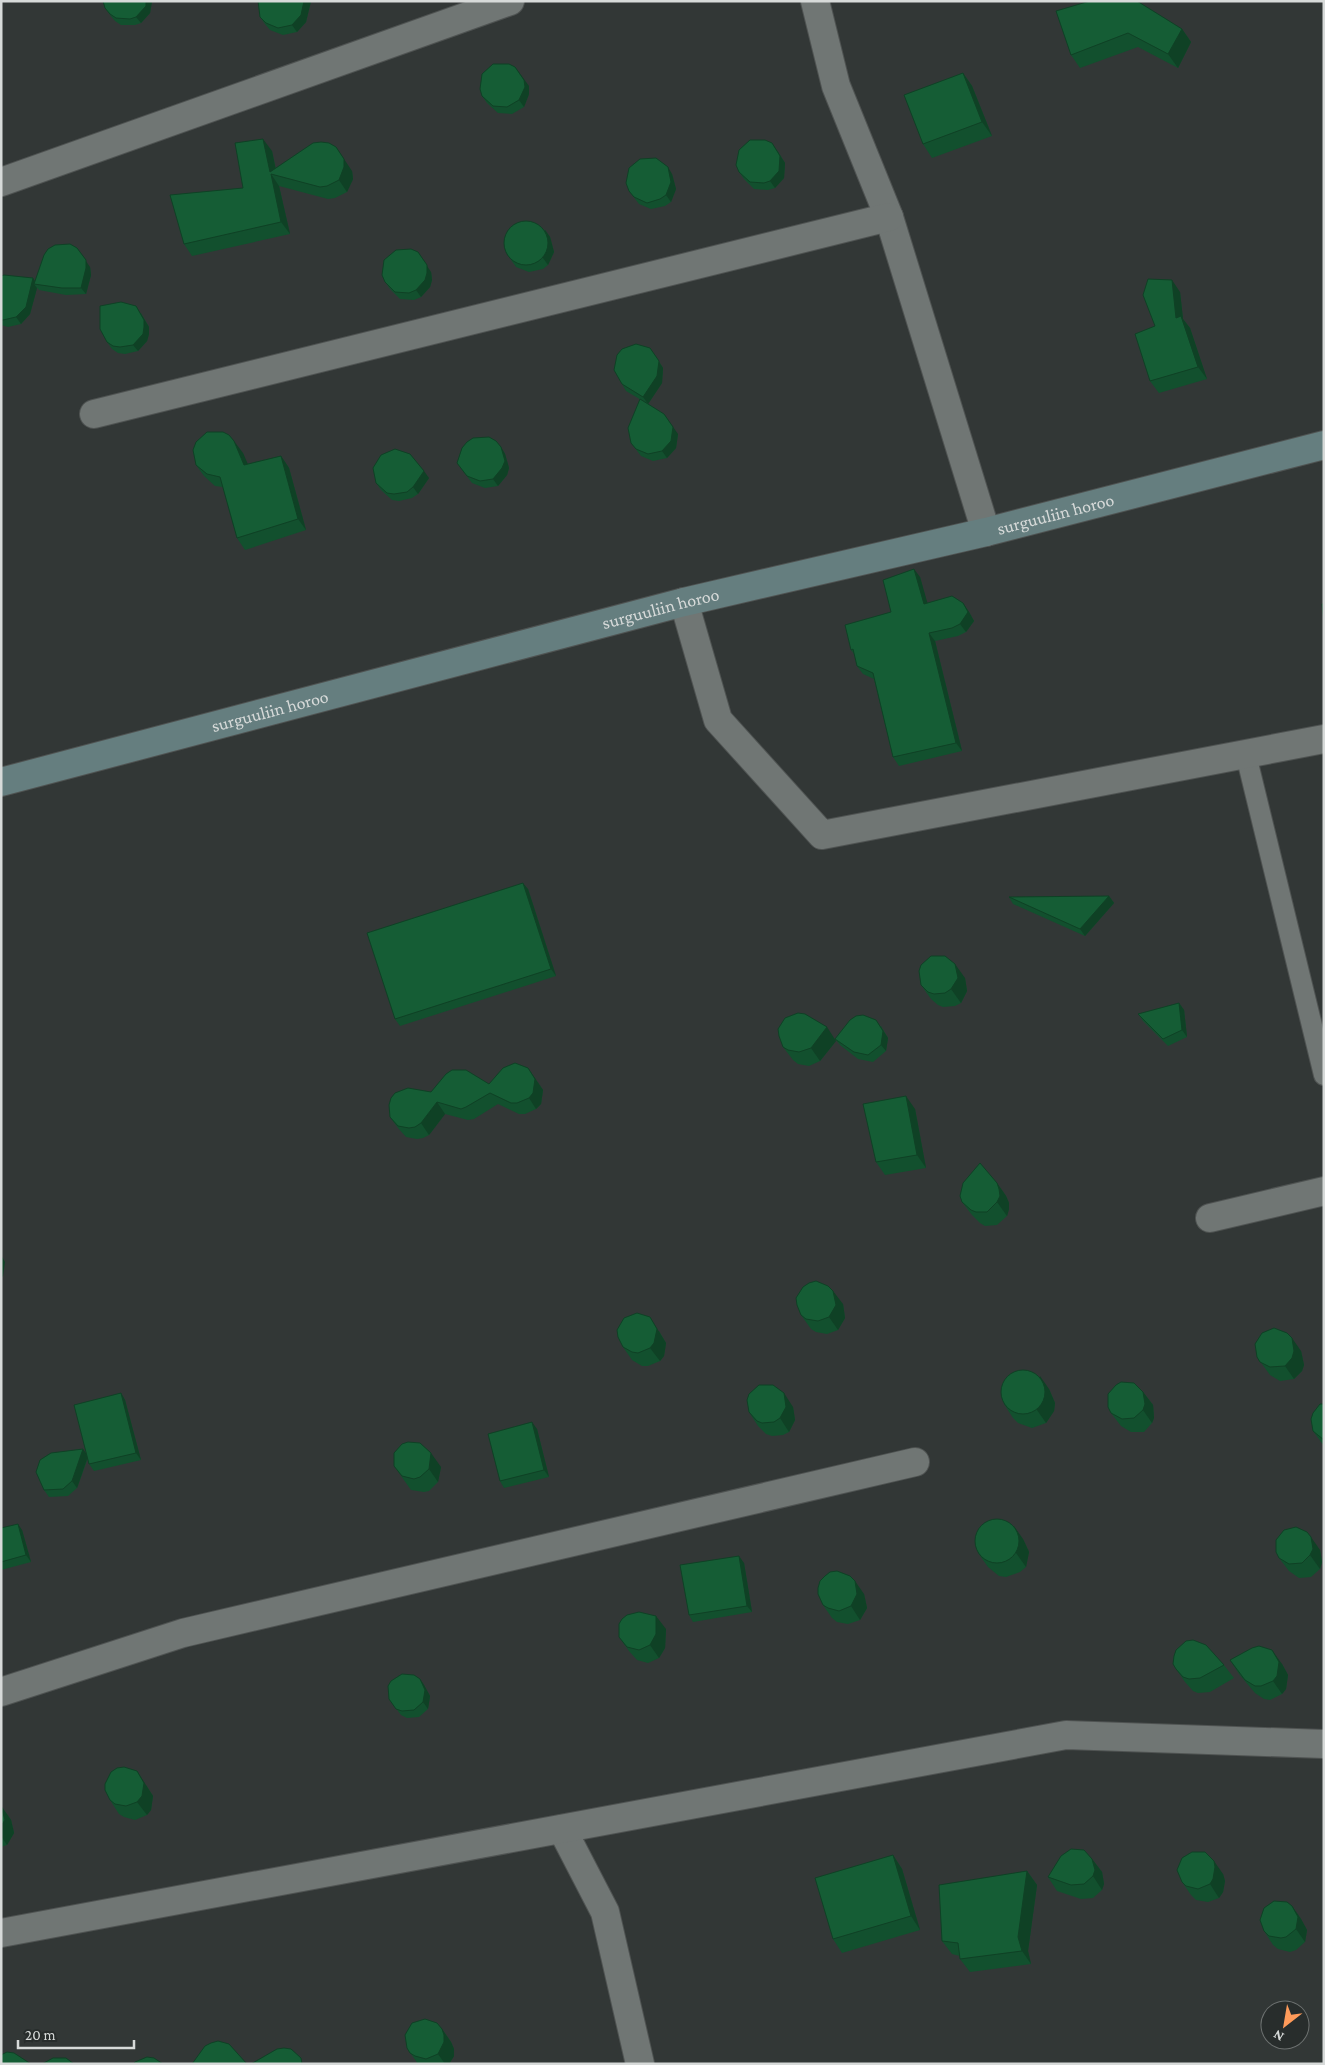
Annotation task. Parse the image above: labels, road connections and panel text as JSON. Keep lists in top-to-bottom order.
{
  "streets": {
    "street": ["surguuliin horoo"]
  },
  "scale_bar": "20 m",
  "north": "bottom left"
}
